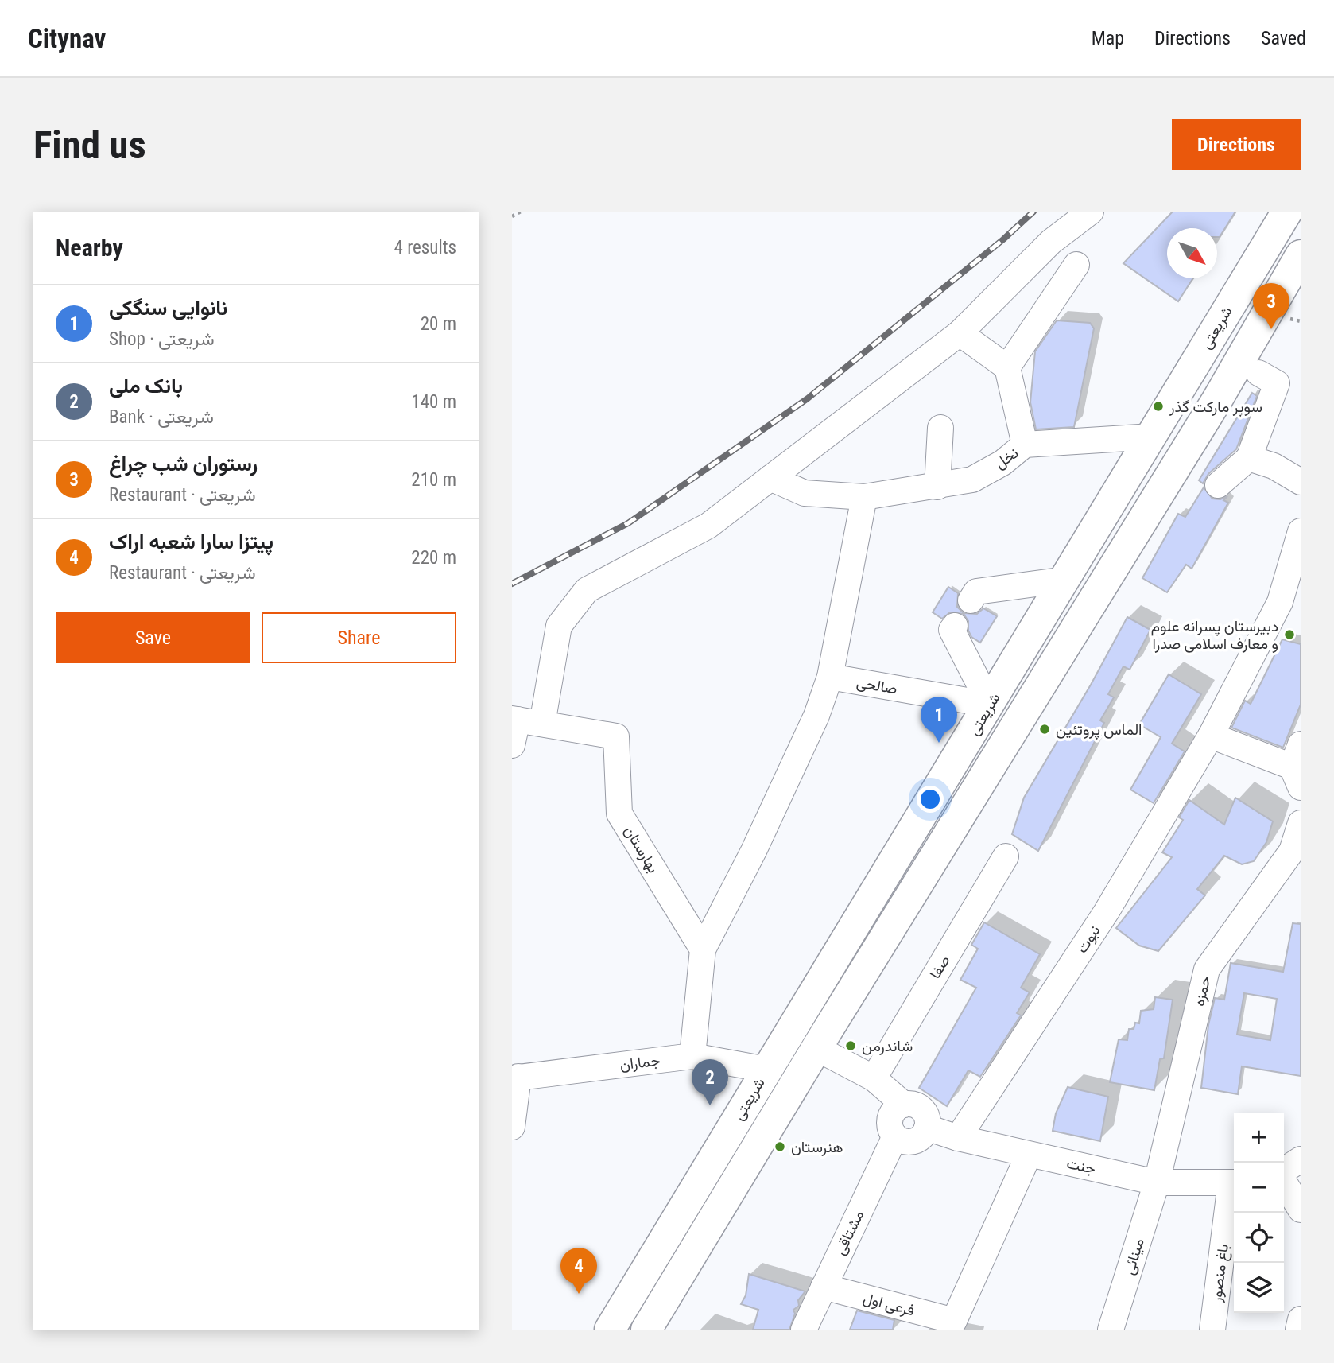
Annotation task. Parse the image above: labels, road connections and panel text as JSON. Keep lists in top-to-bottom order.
{
  "streets": {
    "main road": ["شریعتی"],
    "street": [
      "نخل",
      "صالحی",
      "بهارستان",
      "نبوت",
      "صفا",
      "حمزه",
      "جماران",
      "جنت",
      "مشتاقی",
      "مینائی",
      "باغ منصور",
      "فرعی اول"
    ]
  },
  "crossings": [
    ["شریعتی", "نخل"],
    ["شریعتی", "صالحی"],
    ["شریعتی", "جماران"],
    ["نبوت", "جنت"],
    ["حمزه", "جنت"],
    ["حمزه", "مینائی"],
    ["جنت", "مشتاقی"],
    ["جنت", "مینائی"],
    ["جنت", "فرعی اول"],
    ["مشتاقی", "فرعی اول"]
  ],
  "places": [
    "سوپر مارکت گذر",
    "دبیرستان پسرانه علوم و معارف اسلامی صدرا",
    "الماس پروتئین",
    "شاندرمن",
    "هنرستان"
  ],
  "north": "bottom right",
  "page": {
    "header": "Citynav",
    "nav": ["Map", "Directions", "Saved"],
    "buttons": [
      "Directions",
      ["Save", "Share"]
    ],
    "title": "Find us",
    "heading": ["Nearby", "4 results"],
    "pins": [
      "3",
      "1",
      "2",
      "4"
    ],
    "list": [
      {
        "mark": "1",
        "name": "نانوایی سنگکی",
        "note": "Shop · شریعتی",
        "value": "20 m"
      },
      {
        "mark": "2",
        "name": "بانک ملی",
        "note": "Bank · شریعتی",
        "value": "140 m"
      },
      {
        "mark": "3",
        "name": "رستوران شب چراغ",
        "note": "Restaurant · شریعتی",
        "value": "210 m"
      },
      {
        "mark": "4",
        "name": "پیتزا سارا شعبه اراک",
        "note": "Restaurant · شریعتی",
        "value": "220 m"
      }
    ],
    "map_buttons": ["+", "−"]
  }
}
